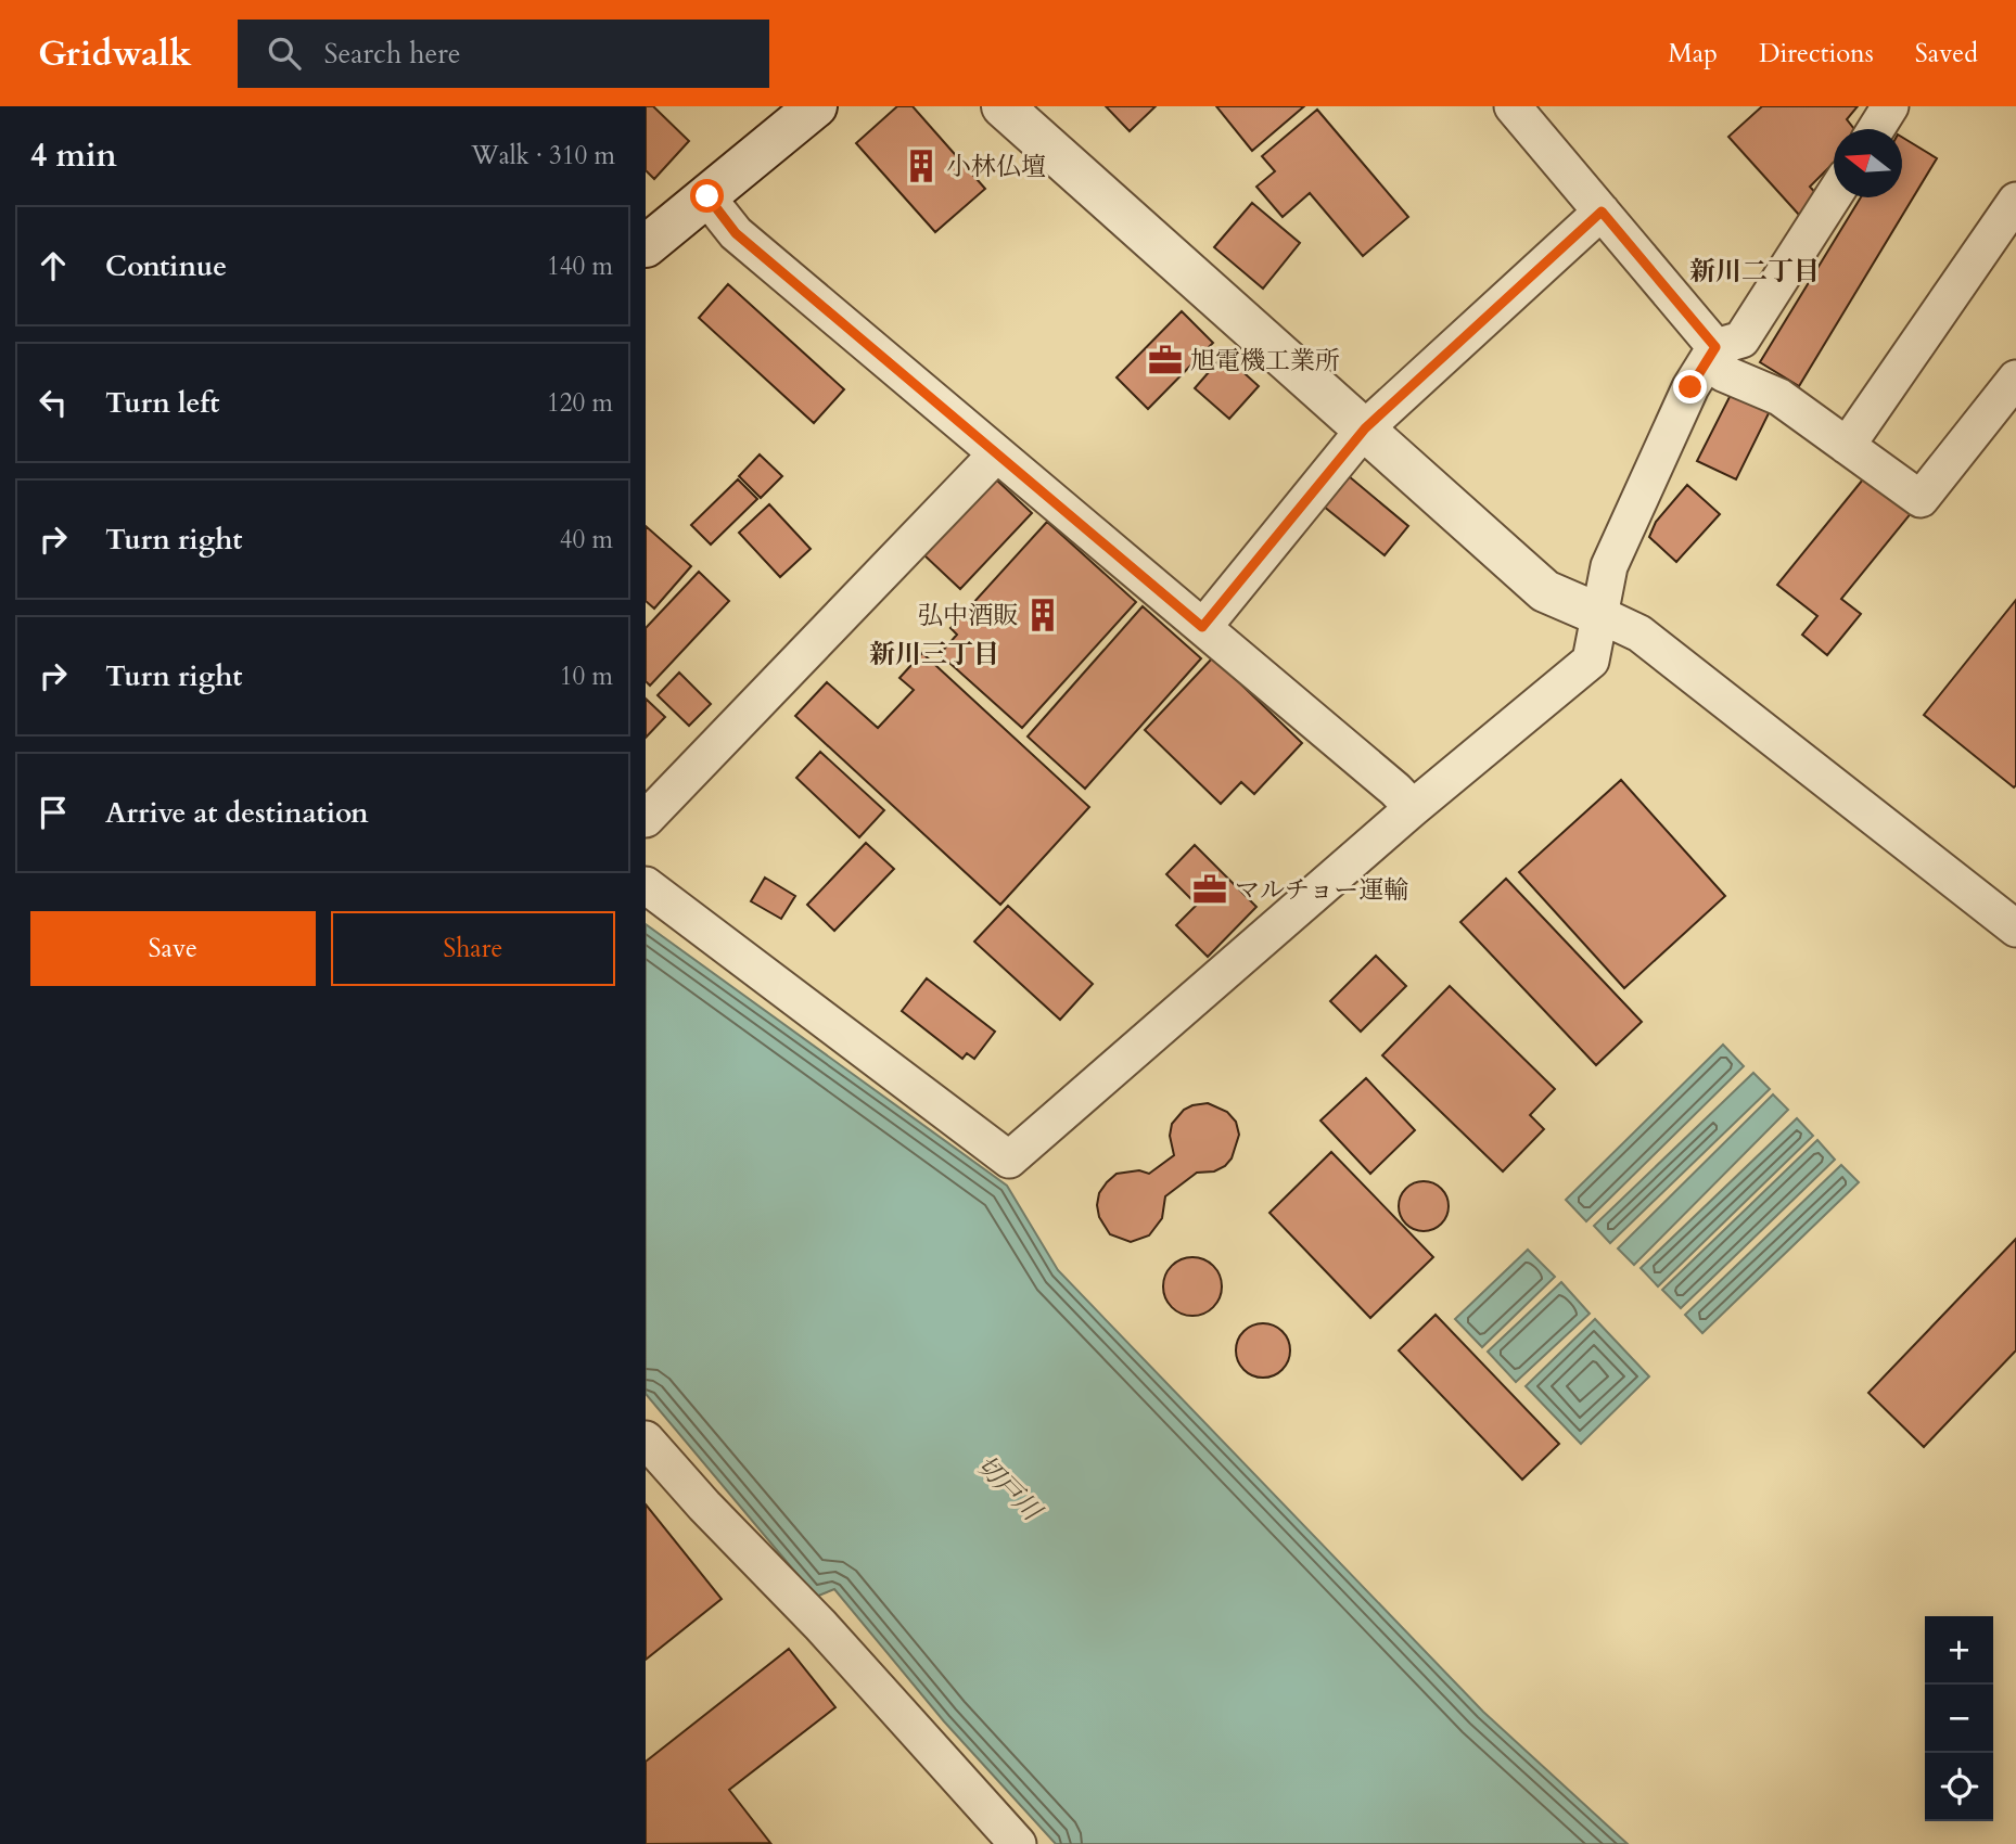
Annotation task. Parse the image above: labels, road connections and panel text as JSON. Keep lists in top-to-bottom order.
{
  "districts": ["新川二丁目", "新川三丁目"],
  "water": ["切戸川"],
  "places": {
    "building": ["小林仏壇", "弘中酒販"],
    "office": ["旭電機工業所", "マルチョー運輸"]
  },
  "north": "left",
  "page": {
    "header": "Gridwalk",
    "search": "Search here",
    "nav": ["Map", "Directions", "Saved"],
    "heading": ["4 min", "Walk · 310 m"],
    "list": [
      ["Continue", "140 m"],
      ["Turn left", "120 m"],
      ["Turn right", "40 m"],
      ["Turn right", "10 m"],
      "Arrive at destination"
    ],
    "buttons": ["Save", "Share"],
    "map_buttons": ["+", "−"]
  }
}
